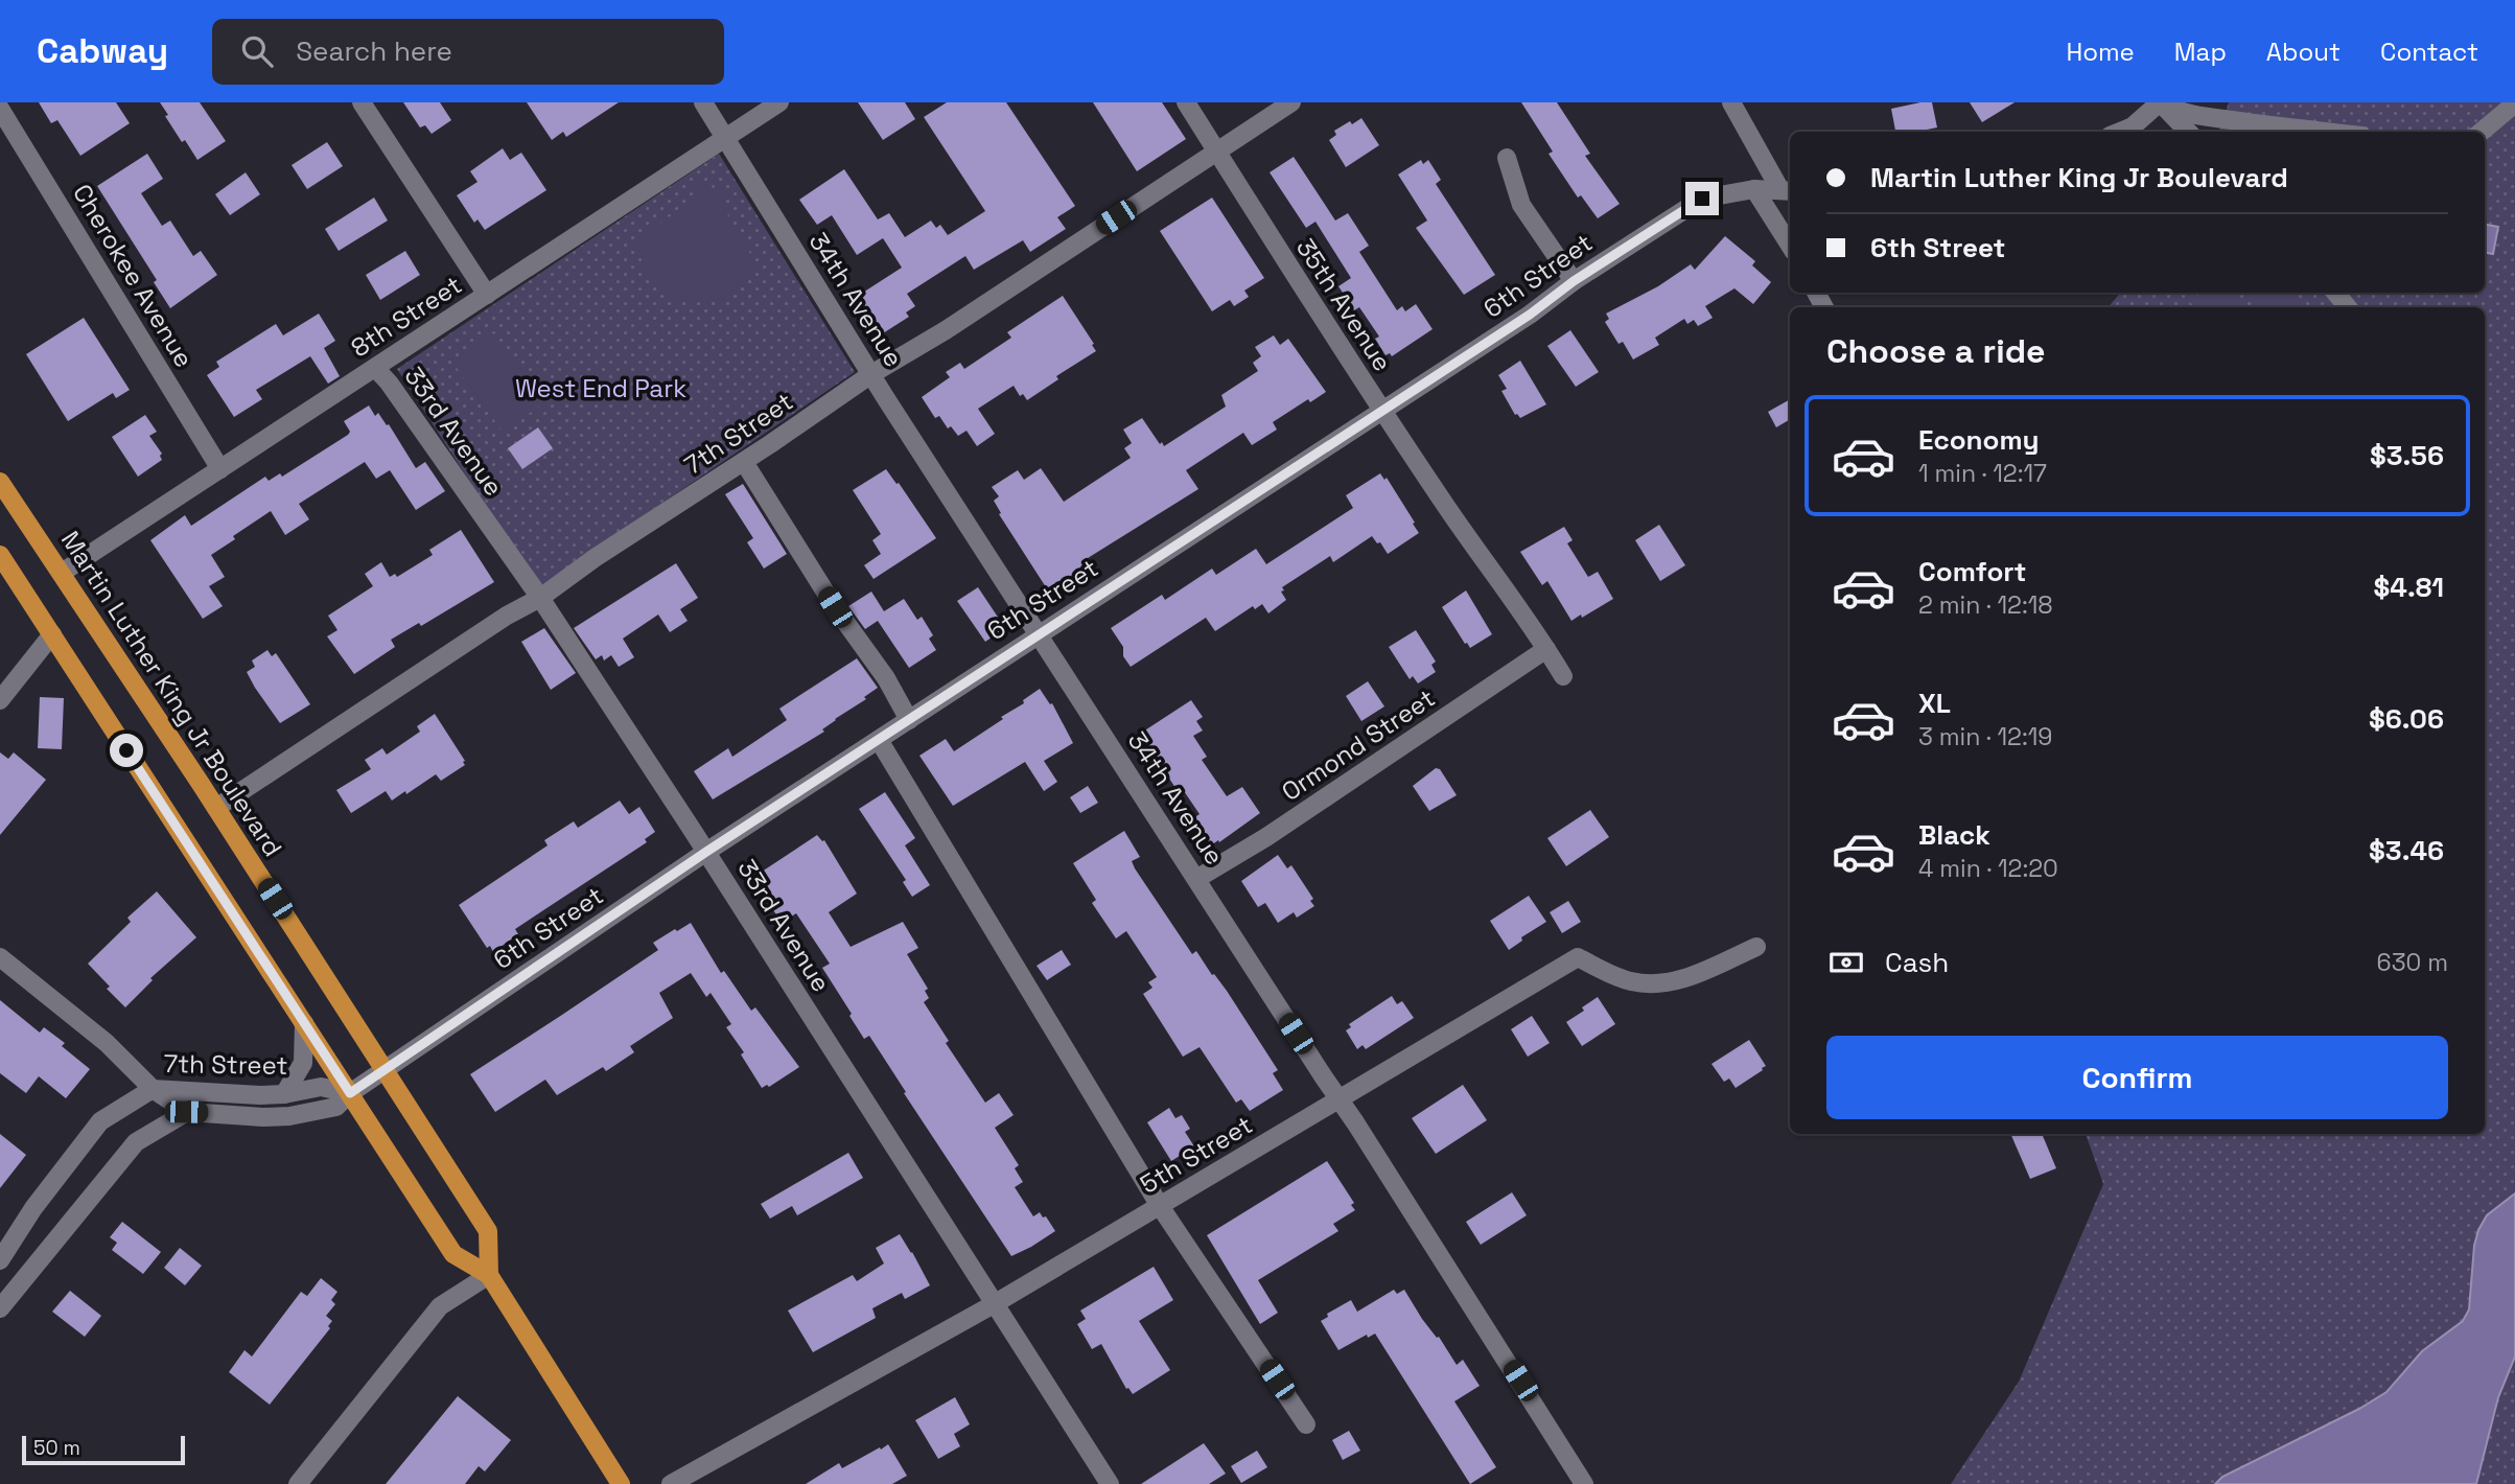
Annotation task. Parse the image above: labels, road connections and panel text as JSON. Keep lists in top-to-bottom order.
{
  "streets": {
    "main road": ["Martin Luther King Jr Boulevard"],
    "street": [
      "Cherokee Avenue",
      "6th Street",
      "34th Avenue",
      "35th Avenue",
      "8th Street",
      "33rd Avenue",
      "7th Street",
      "Ormond Street",
      "5th Street"
    ]
  },
  "crossings": [
    ["Cherokee Avenue", "8th Street"],
    ["6th Street", "34th Avenue"],
    ["6th Street", "35th Avenue"],
    ["6th Street", "33rd Avenue"],
    ["6th Street", "7th Street"],
    ["6th Street", "Martin Luther King Jr Boulevard"],
    ["34th Avenue", "8th Street"],
    ["34th Avenue", "7th Street"],
    ["34th Avenue", "Ormond Street"],
    ["34th Avenue", "5th Street"],
    ["35th Avenue", "7th Street"],
    ["35th Avenue", "Ormond Street"],
    ["8th Street", "33rd Avenue"],
    ["8th Street", "Martin Luther King Jr Boulevard"],
    ["33rd Avenue", "7th Street"],
    ["33rd Avenue", "5th Street"],
    ["7th Street", "Martin Luther King Jr Boulevard"]
  ],
  "parks": ["West End Park"],
  "scale_bar": "50 m",
  "page": {
    "header": "Cabway",
    "search": "Search here",
    "nav": [
      "Home",
      "Map",
      "About",
      "Contact"
    ],
    "banner": ["Martin Luther King Jr Boulevard", "6th Street"],
    "heading": "Choose a ride",
    "list": [
      {
        "name": "Economy",
        "note": "1 min · 12:17",
        "value": "$3.56"
      },
      {
        "name": "Comfort",
        "note": "2 min · 12:18",
        "value": "$4.81"
      },
      {
        "name": "XL",
        "note": "3 min · 12:19",
        "value": "$6.06"
      },
      {
        "name": "Black",
        "note": "4 min · 12:20",
        "value": "$3.46"
      }
    ],
    "pay": ["Cash", "630 m"],
    "buttons": "Confirm",
    "scale": "50 m"
  }
}
